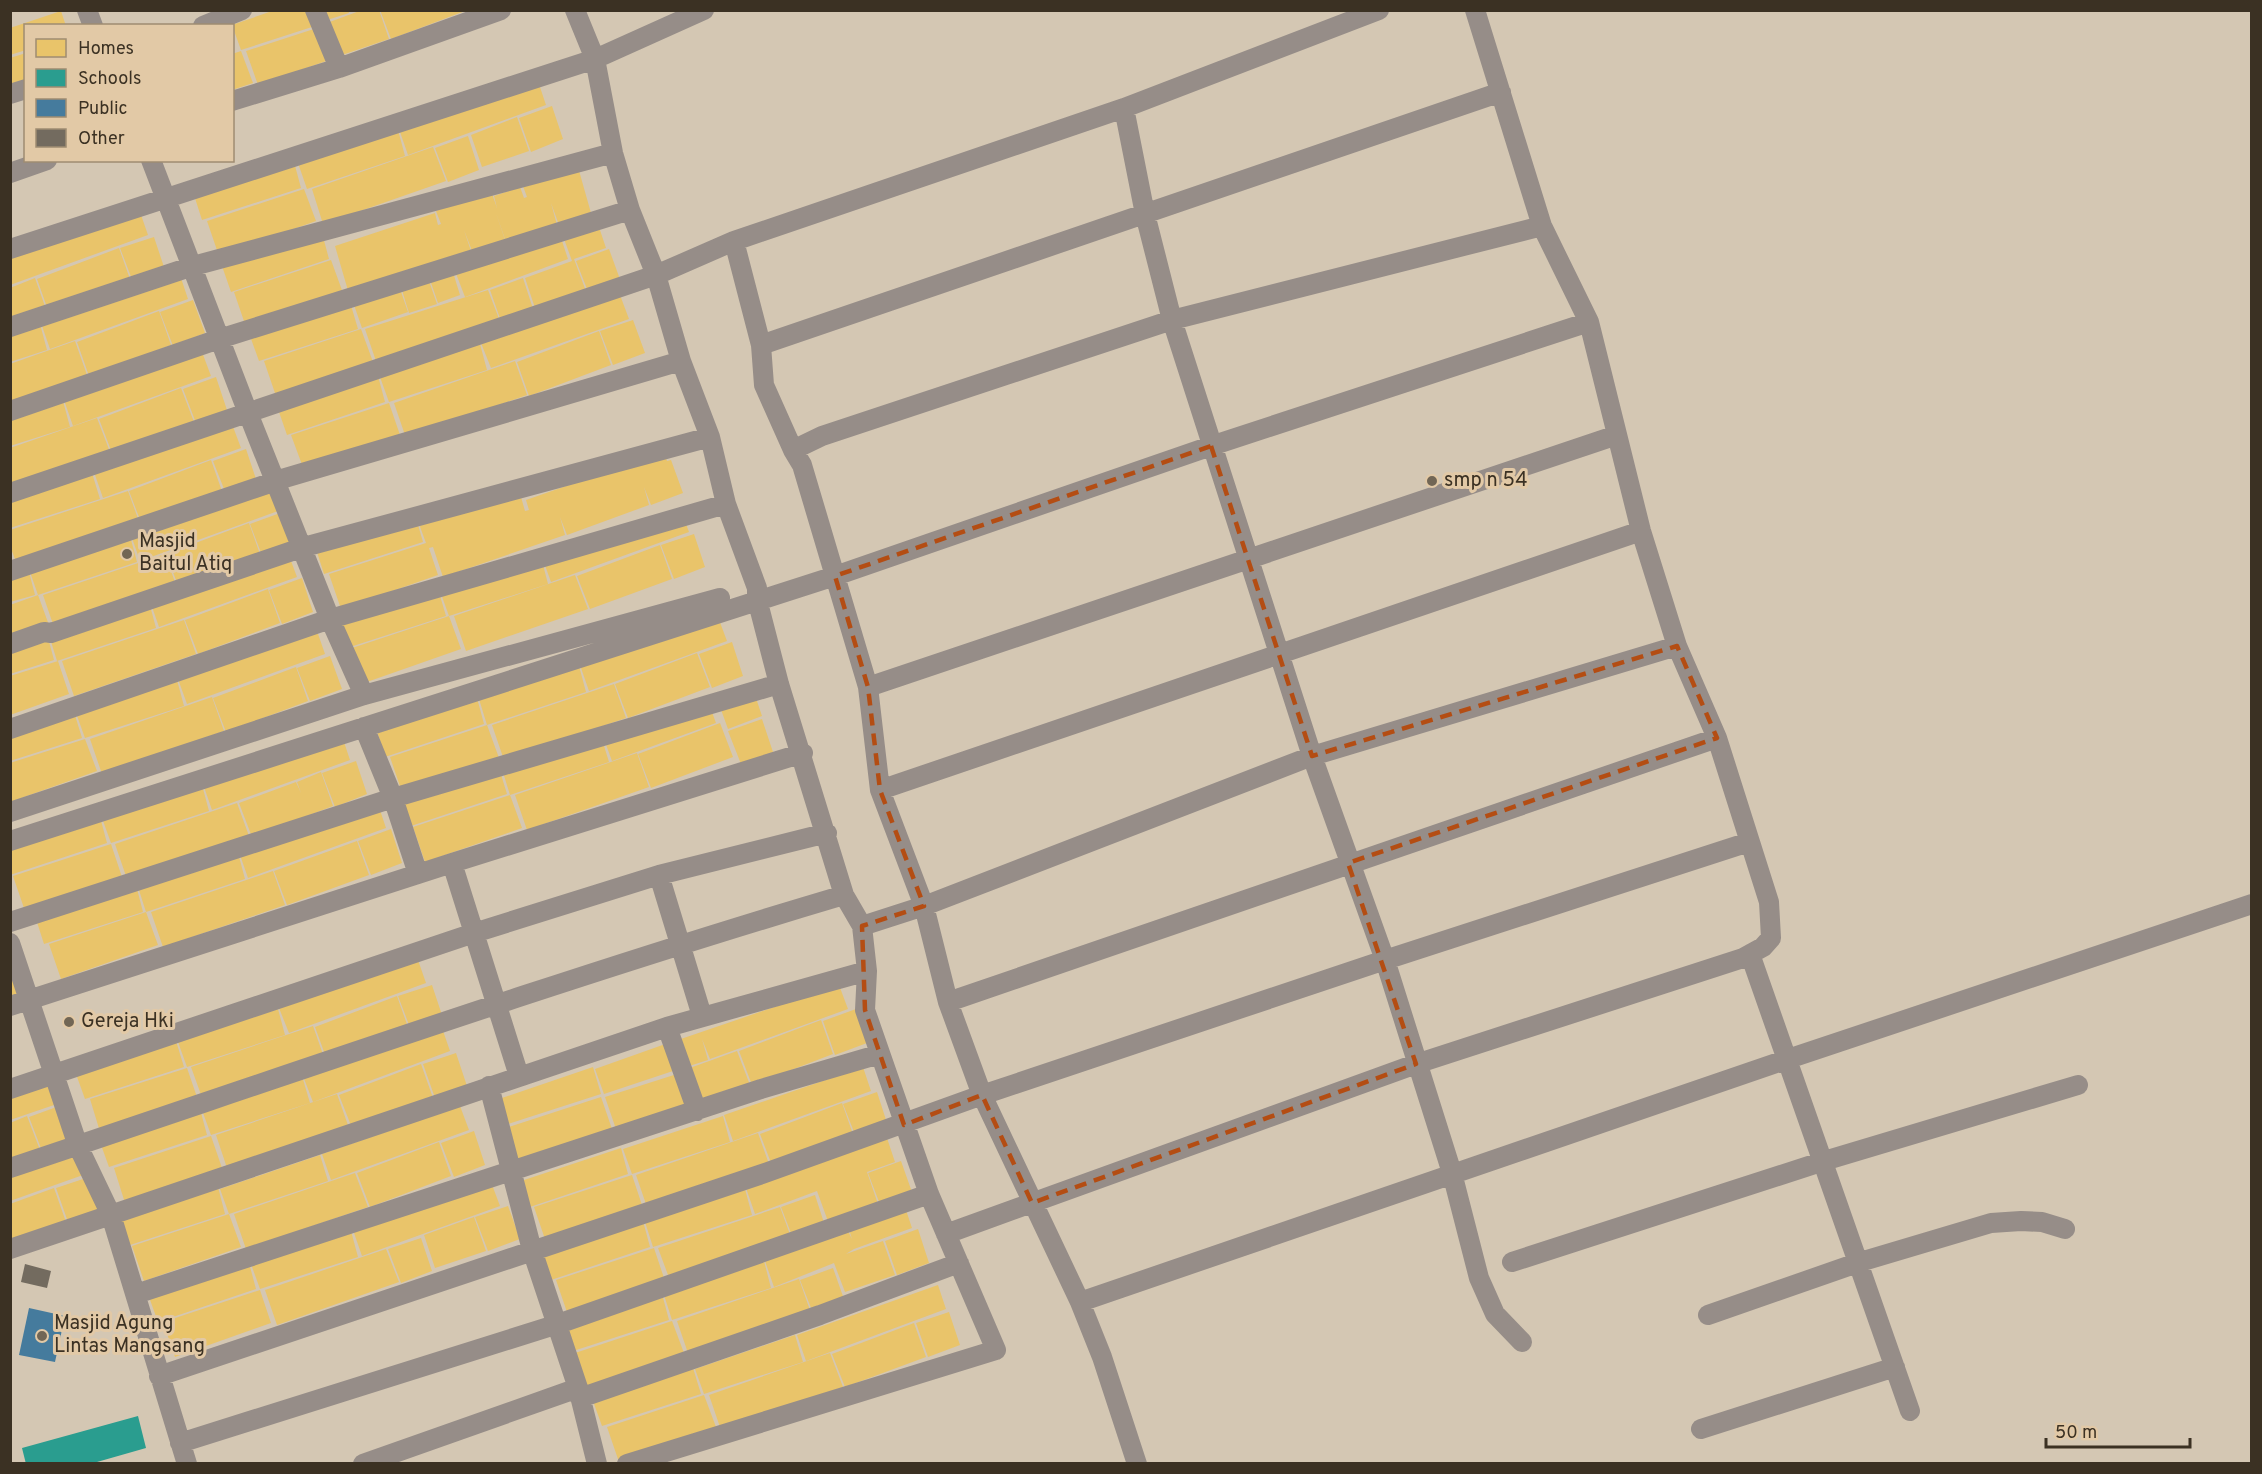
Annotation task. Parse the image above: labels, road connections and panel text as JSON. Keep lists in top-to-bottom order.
{
  "places": [
    "smp n 54",
    "Masjid Baitul Atiq",
    "Gereja Hki",
    "Masjid Agung Lintas Mangsang"
  ],
  "legend": [
    "Homes",
    "Schools",
    "Public",
    "Other"
  ],
  "scale_bar": "50 m"
}
